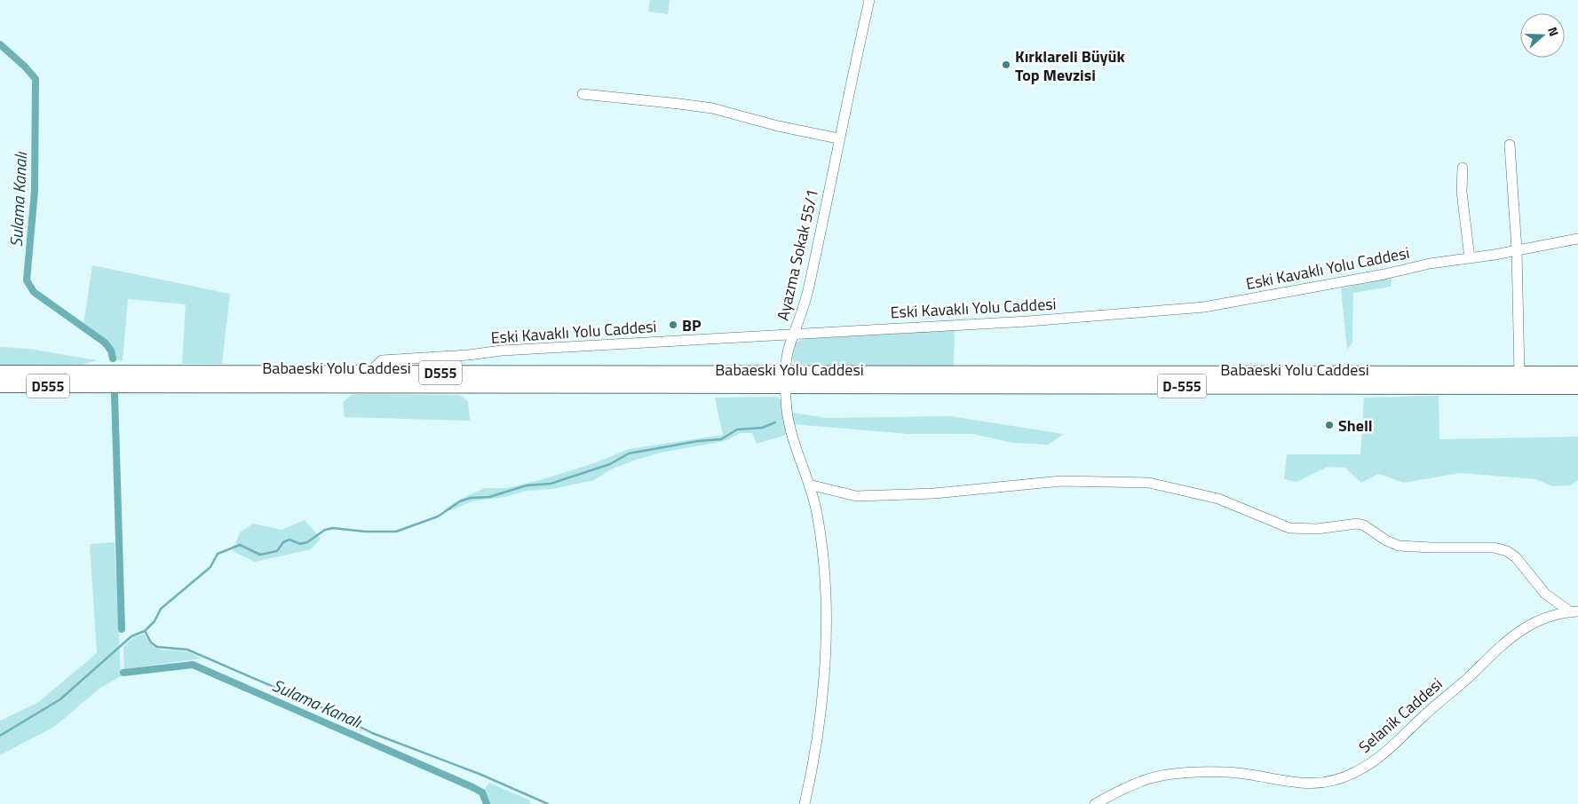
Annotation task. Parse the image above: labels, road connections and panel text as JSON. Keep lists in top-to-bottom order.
{
  "streets": {
    "highway": ["Babaeski Yolu Caddesi", "D555", "D-555"],
    "street": ["Ayazma Sokak 55/1", "Eski Kavaklı Yolu Caddesi", "Selanik Caddesi"]
  },
  "crossings": [
    ["Ayazma Sokak 55/1", "Eski Kavaklı Yolu Caddesi"],
    ["Ayazma Sokak 55/1", "Babaeski Yolu Caddesi"],
    ["Eski Kavaklı Yolu Caddesi", "Babaeski Yolu Caddesi"]
  ],
  "water": ["Sulama Kanalı"],
  "places": ["Kırklareli Büyük Top Mevzisi", "BP", "Shell"],
  "north": "right"
}
